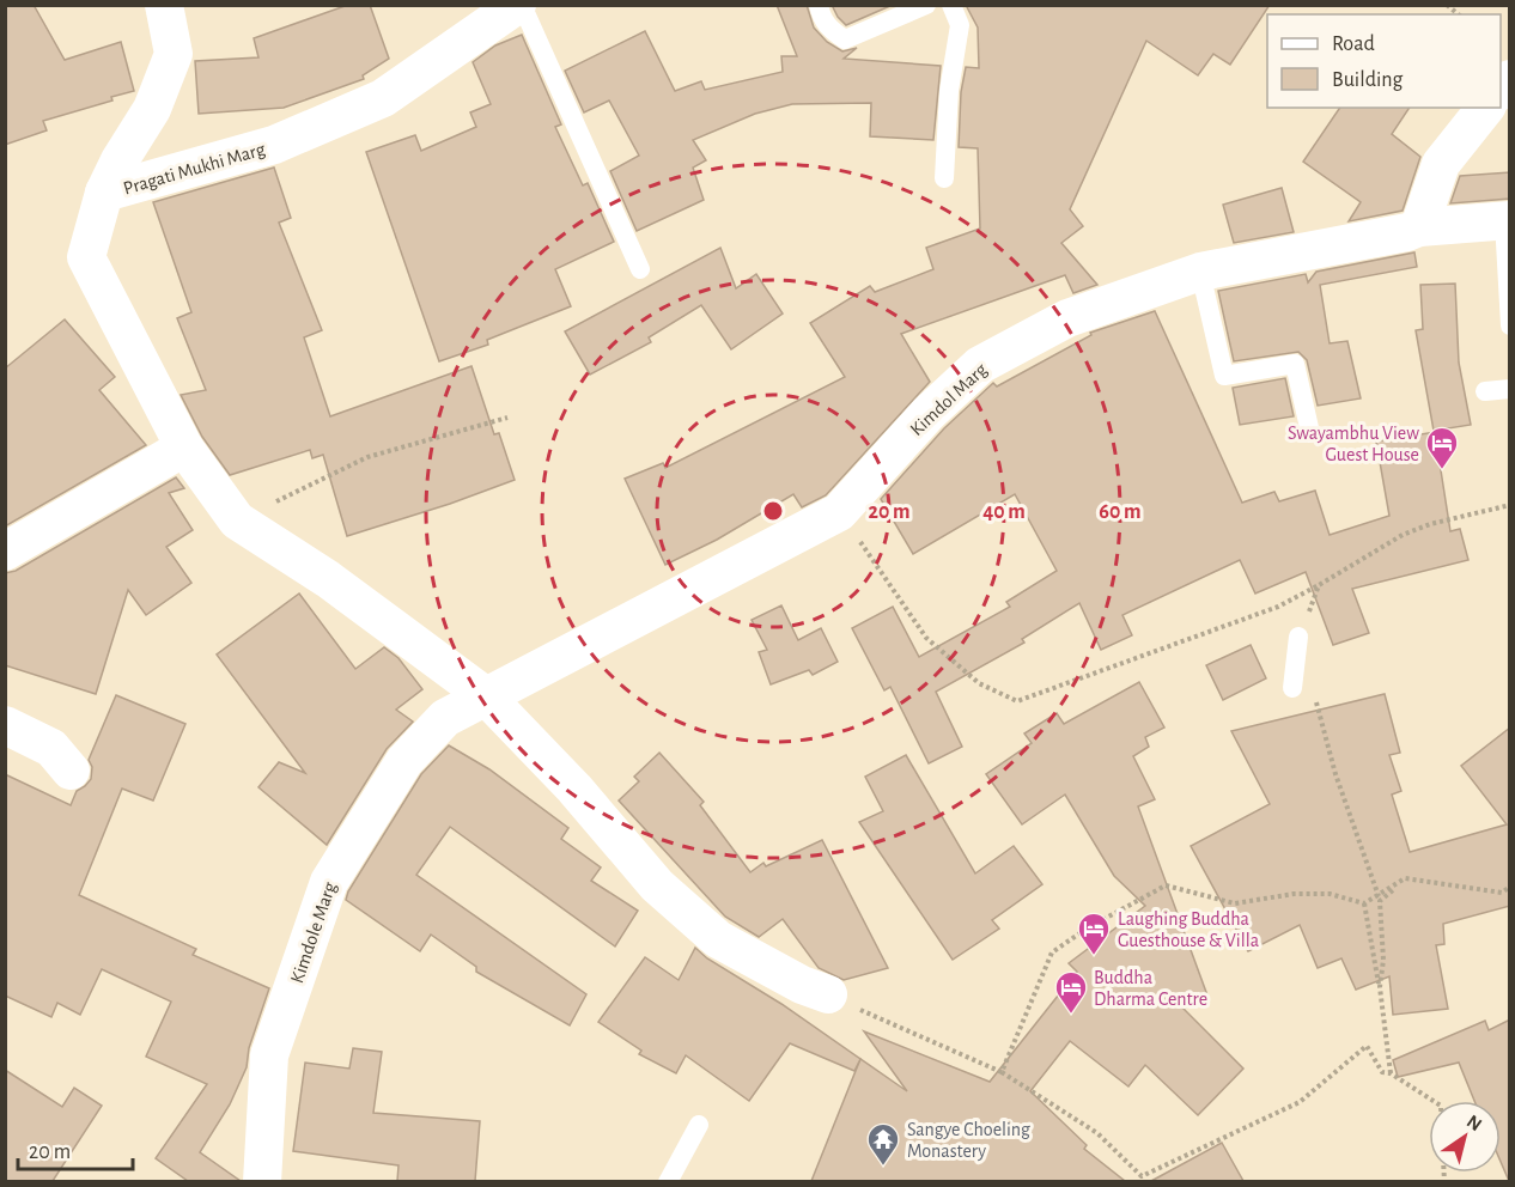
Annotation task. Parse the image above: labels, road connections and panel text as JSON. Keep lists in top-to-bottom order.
{
  "streets": {
    "street": ["Pragati Mukhi Marg", "Kimdol Marg", "Kimdole Marg"]
  },
  "crossings": [
    ["Kimdol Marg", "Kimdole Marg"]
  ],
  "places": {
    "hotel": ["Swayambhu View Guest House", "Laughing Buddha Guesthouse & Villa", "Buddha Dharma Centre"],
    "temple": ["Sangye Choeling Monastery"]
  },
  "legend": ["Road", "Building"],
  "scale_bar": "20 m",
  "north": "top right",
  "rings": ["20 m", "40 m", "60 m"]
}
